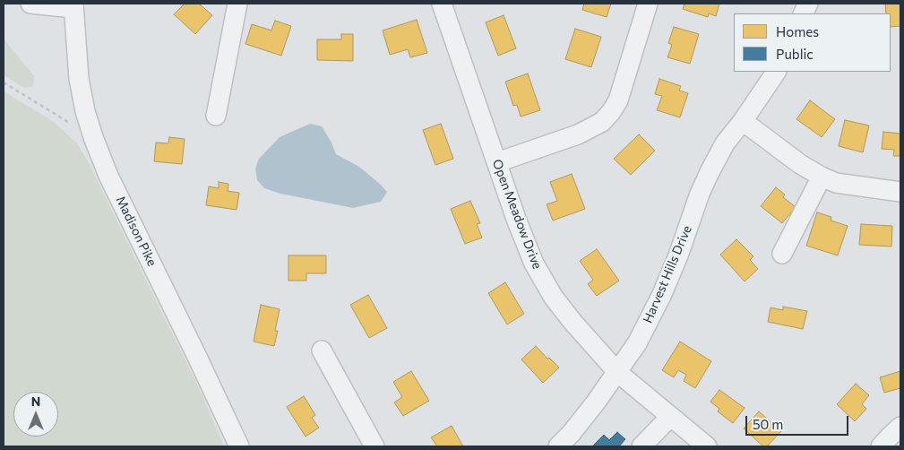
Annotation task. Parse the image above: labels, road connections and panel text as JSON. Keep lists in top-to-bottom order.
{
  "streets": {
    "street": ["Open Meadow Drive", "Madison Pike", "Harvest Hills Drive"]
  },
  "crossings": [
    ["Open Meadow Drive", "Harvest Hills Drive"]
  ],
  "legend": ["Homes", "Public"],
  "scale_bar": "50 m",
  "north": "top"
}
